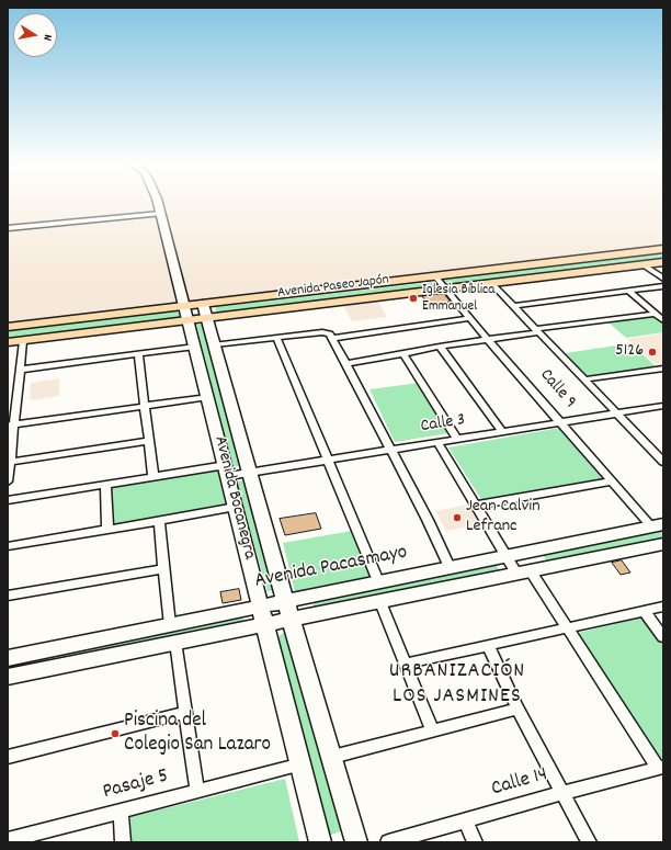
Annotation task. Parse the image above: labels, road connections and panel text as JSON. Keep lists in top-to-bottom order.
{
  "streets": {
    "main road": ["Avenida Paseo Japón", "Avenida Bocanegra", "Avenida Pacasmayo"],
    "street": [
      "Calle 9",
      "Calle 3",
      "Calle 14",
      "Pasaje 5"
    ]
  },
  "crossings": [
    ["Avenida Paseo Japón", "Calle 9"],
    ["Avenida Paseo Japón", "Avenida Bocanegra"],
    ["Calle 9", "Calle 3"],
    ["Calle 9", "Avenida Pacasmayo"],
    ["Calle 3", "Avenida Bocanegra"],
    ["Avenida Bocanegra", "Avenida Pacasmayo"],
    ["Avenida Bocanegra", "Pasaje 5"]
  ],
  "districts": ["URBANIZACIÓN LOS JASMINES"],
  "places": [
    "Iglesia Bíblica Emmanuel",
    "5126",
    "Jean Calvin Lefranc",
    "Piscina del Colegio San Lazaro"
  ],
  "north": "right"
}
